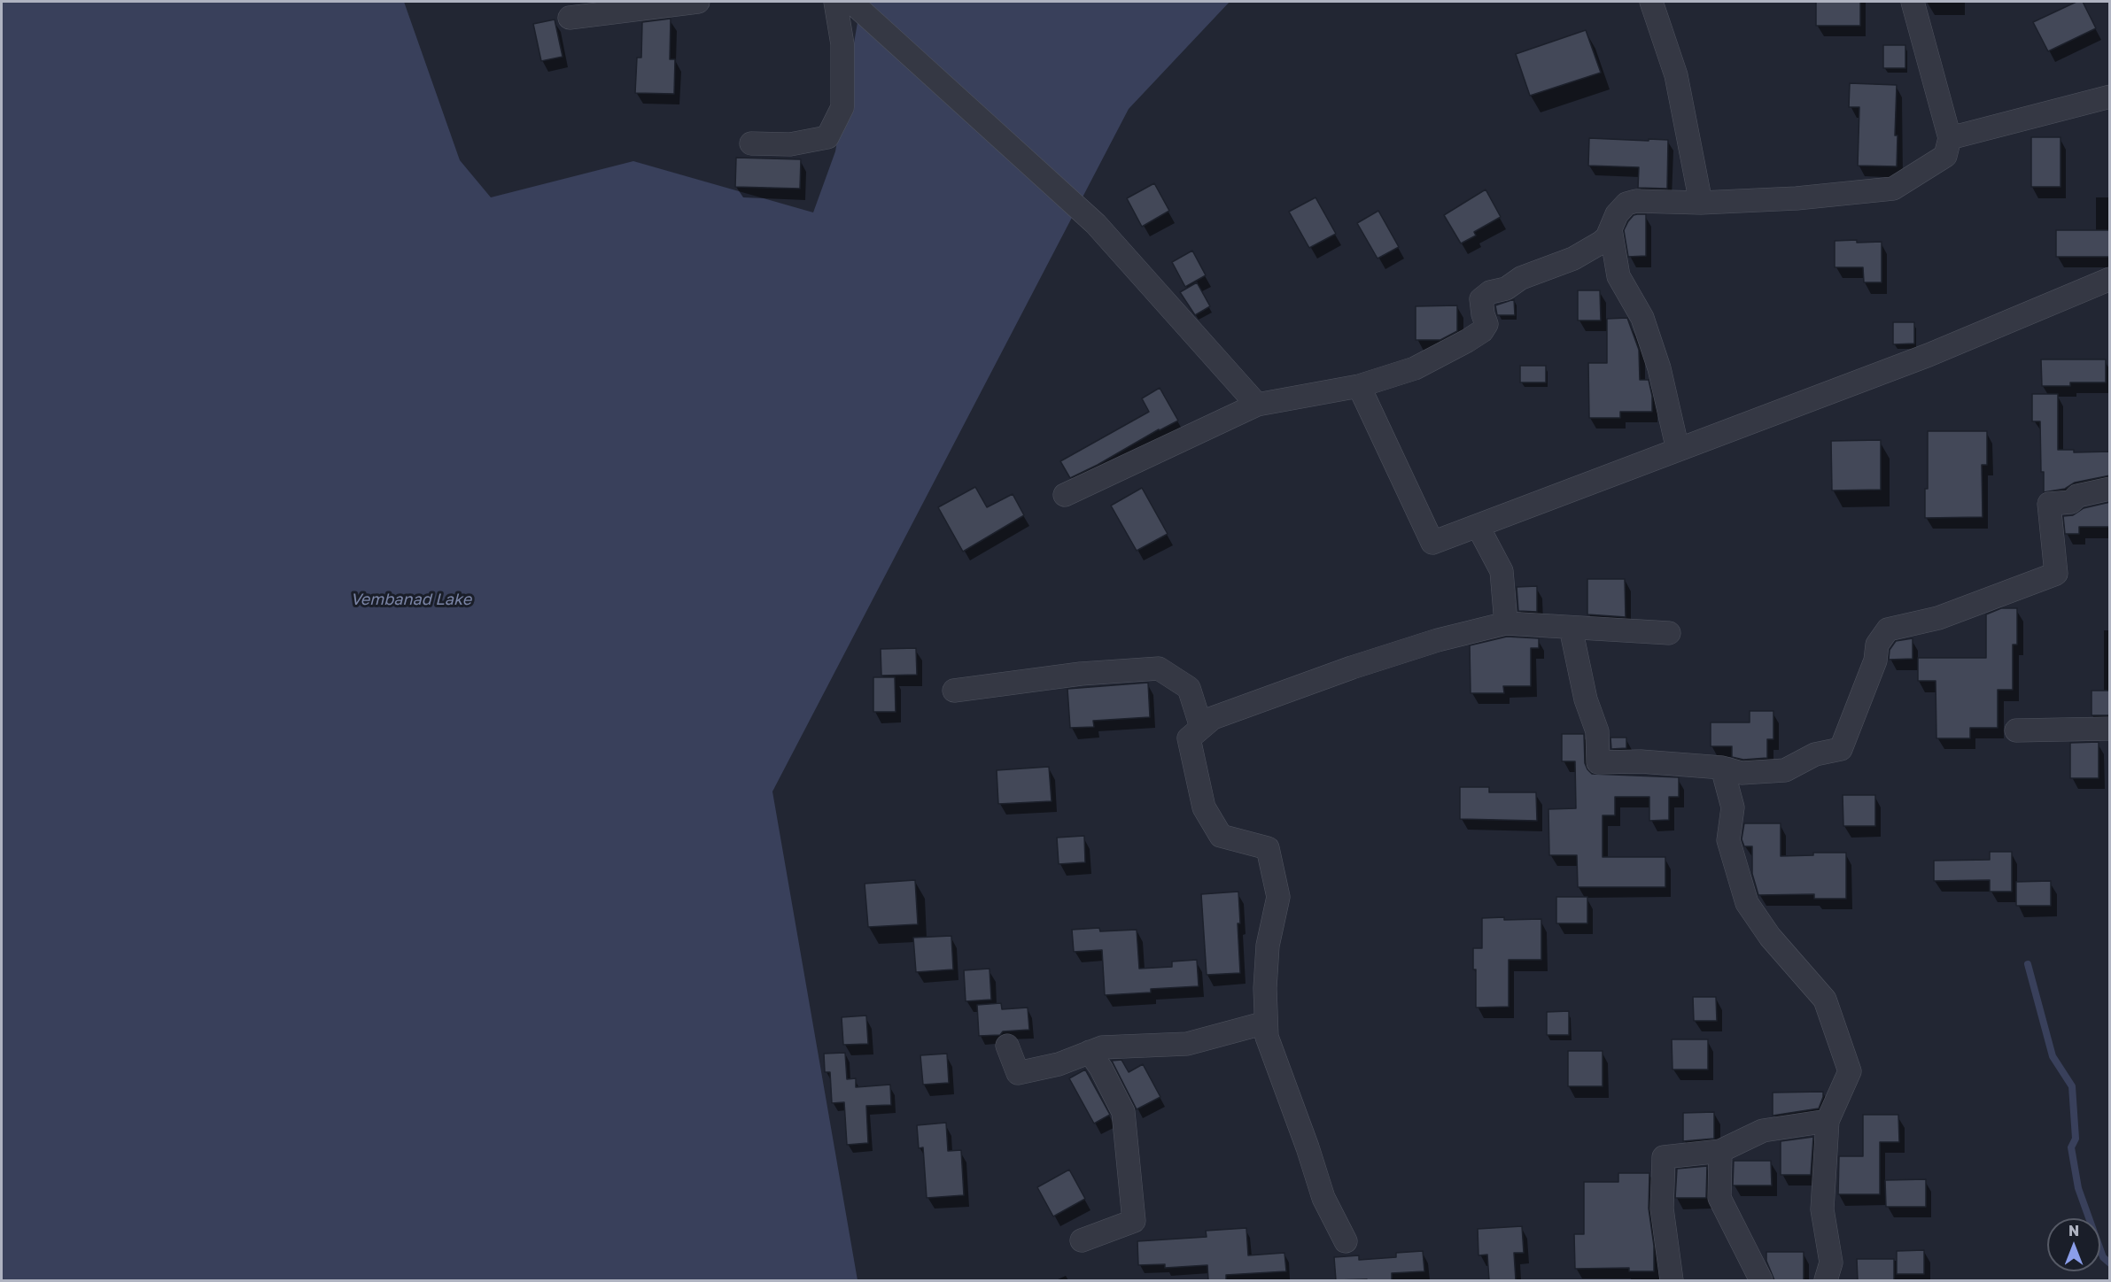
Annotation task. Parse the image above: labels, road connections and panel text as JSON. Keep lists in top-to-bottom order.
{
  "water": ["Vembanad Lake"],
  "north": "top"
}
